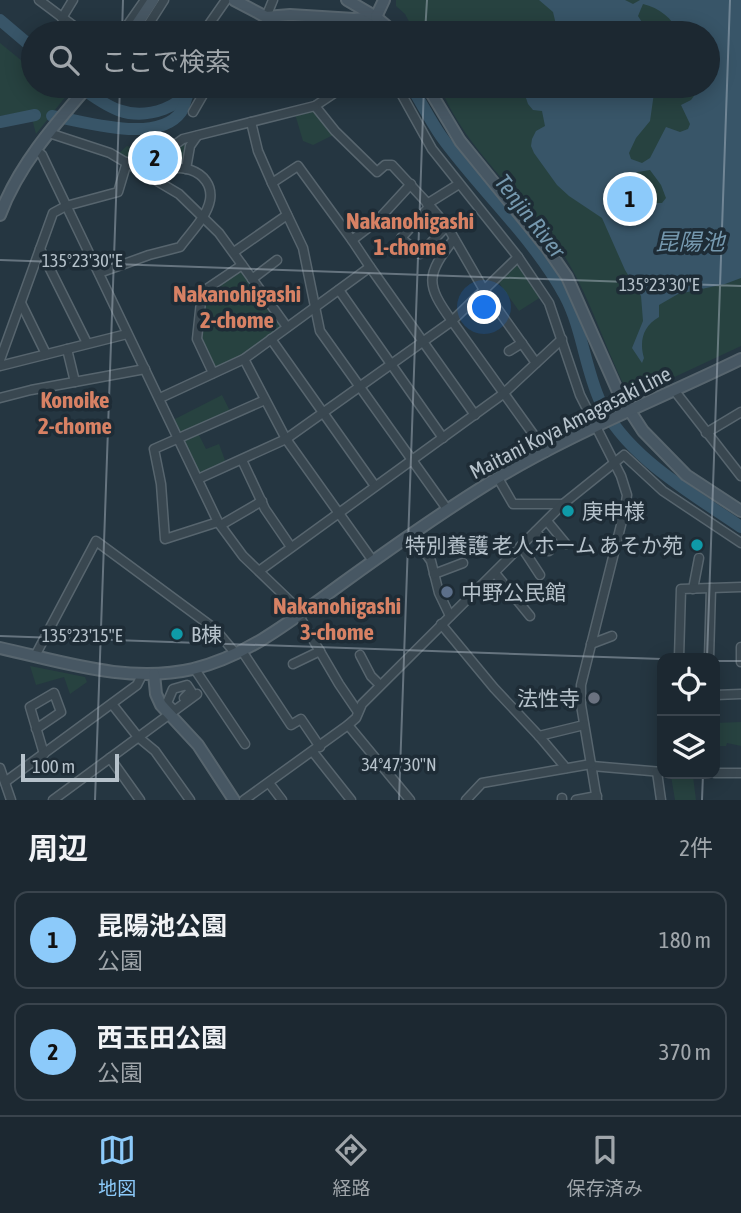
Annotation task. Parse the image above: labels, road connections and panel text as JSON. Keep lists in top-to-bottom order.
{
  "streets": {
    "main road": ["Maitani Koya Amagasaki Line"]
  },
  "districts": [
    "Nakanohigashi 1-chome",
    "Nakanohigashi 2-chome",
    "Konoike 2-chome",
    "Nakanohigashi 3-chome"
  ],
  "water": ["Tenjin River", "昆陽池"],
  "places": [
    "庚申様",
    "特別養護 老人ホーム あそか苑",
    "中野公民館",
    "B棟",
    "法性寺"
  ],
  "scale_bar": "100 m",
  "page": {
    "search": "ここで検索",
    "pins": ["2", "1"],
    "scale": "100 m",
    "heading": ["周辺", "2件"],
    "list": [
      {
        "mark": "1",
        "name": "昆陽池公園",
        "note": "公園",
        "value": "180 m"
      },
      {
        "mark": "2",
        "name": "西玉田公園",
        "note": "公園",
        "value": "370 m"
      }
    ],
    "nav": ["地図", "経路", "保存済み"]
  },
  "coordinates": ["135°23'30\"E", "135°23'15\"E", "34°47'30\"N"]
}
